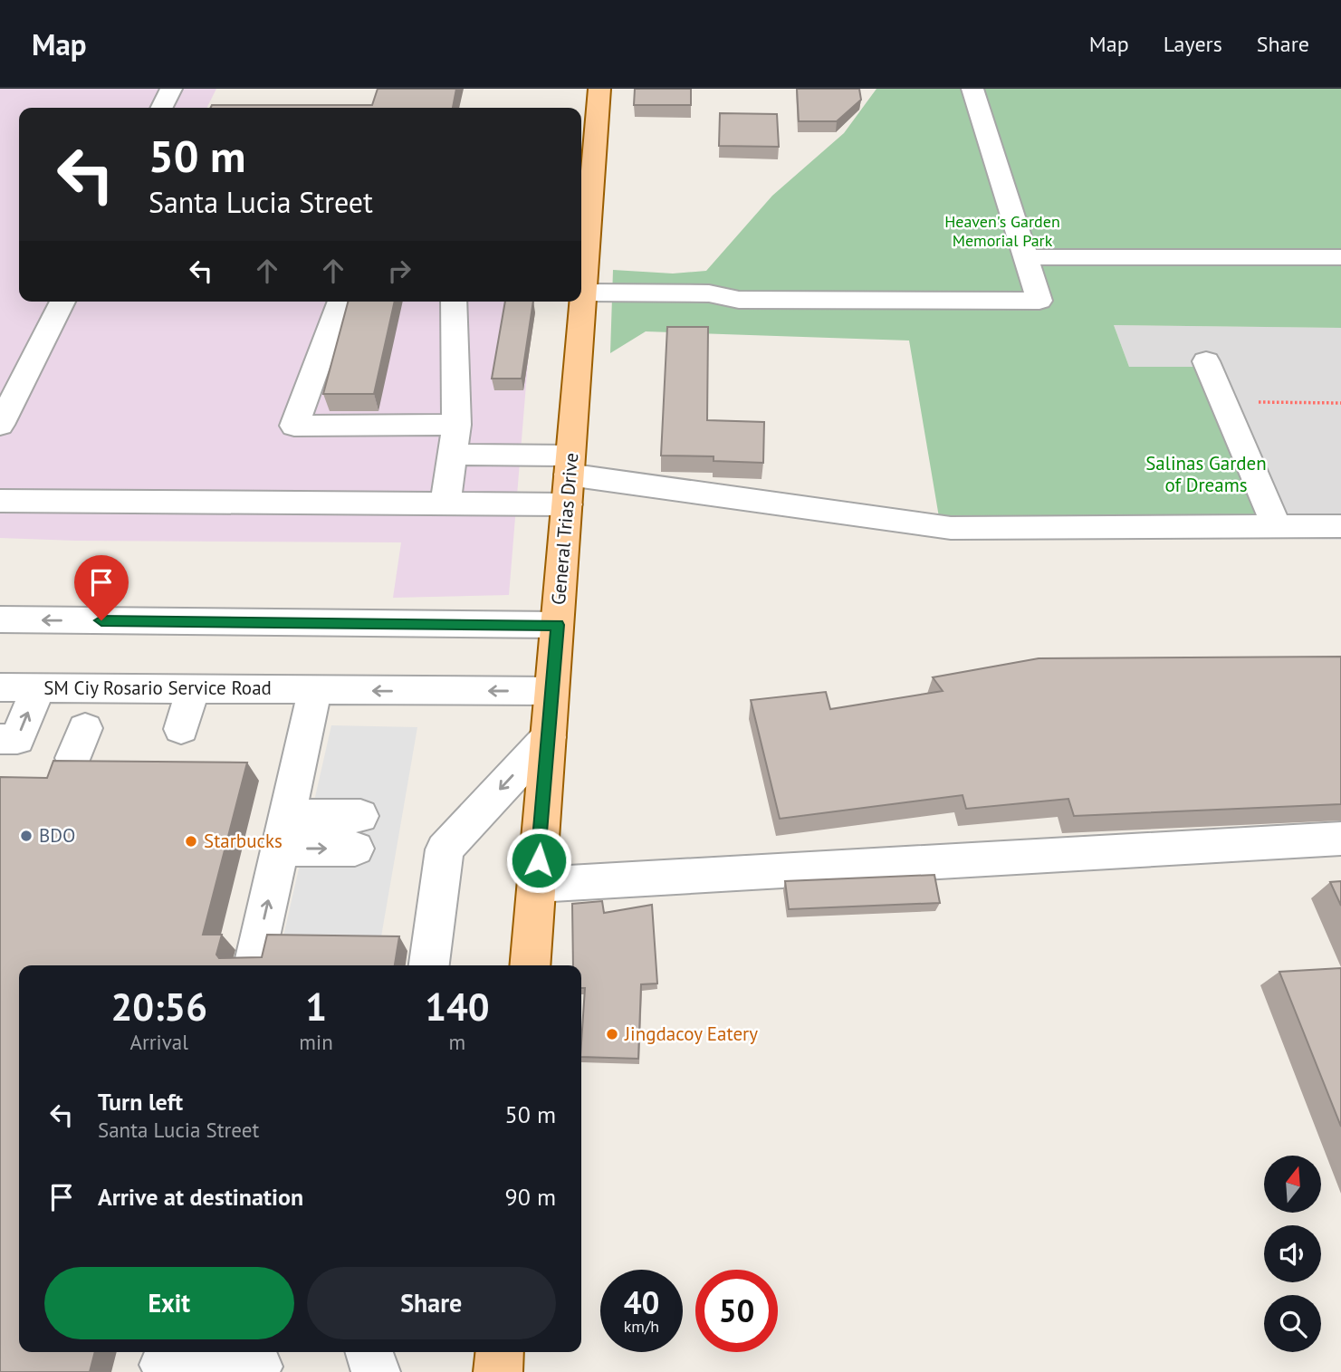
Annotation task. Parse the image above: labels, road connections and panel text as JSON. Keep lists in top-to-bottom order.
{
  "streets": {
    "main road": ["General Trias Drive"],
    "street": ["SM Ciy Rosario Service Road"]
  },
  "crossings": [
    ["General Trias Drive", "SM Ciy Rosario Service Road"]
  ],
  "parks": ["Heaven's Garden Memorial Park", "Salinas Garden of Dreams"],
  "places": ["BDO", "Starbucks", "Jingdacoy Eatery"],
  "north": "top",
  "page": {
    "header": "Map",
    "nav": ["Map", "Layers", "Share"],
    "turn": ["50 m", "Santa Lucia Street"],
    "eta": [
      "20:56",
      "Arrival",
      "1",
      "min",
      "140",
      "m"
    ],
    "list": [
      {
        "name": "Turn left",
        "note": "Santa Lucia Street",
        "value": "50 m"
      },
      {
        "name": "Arrive at destination",
        "value": "90 m"
      }
    ],
    "buttons": ["Exit", "Share"],
    "speed": "40 km/h",
    "limit": "50"
  }
}
